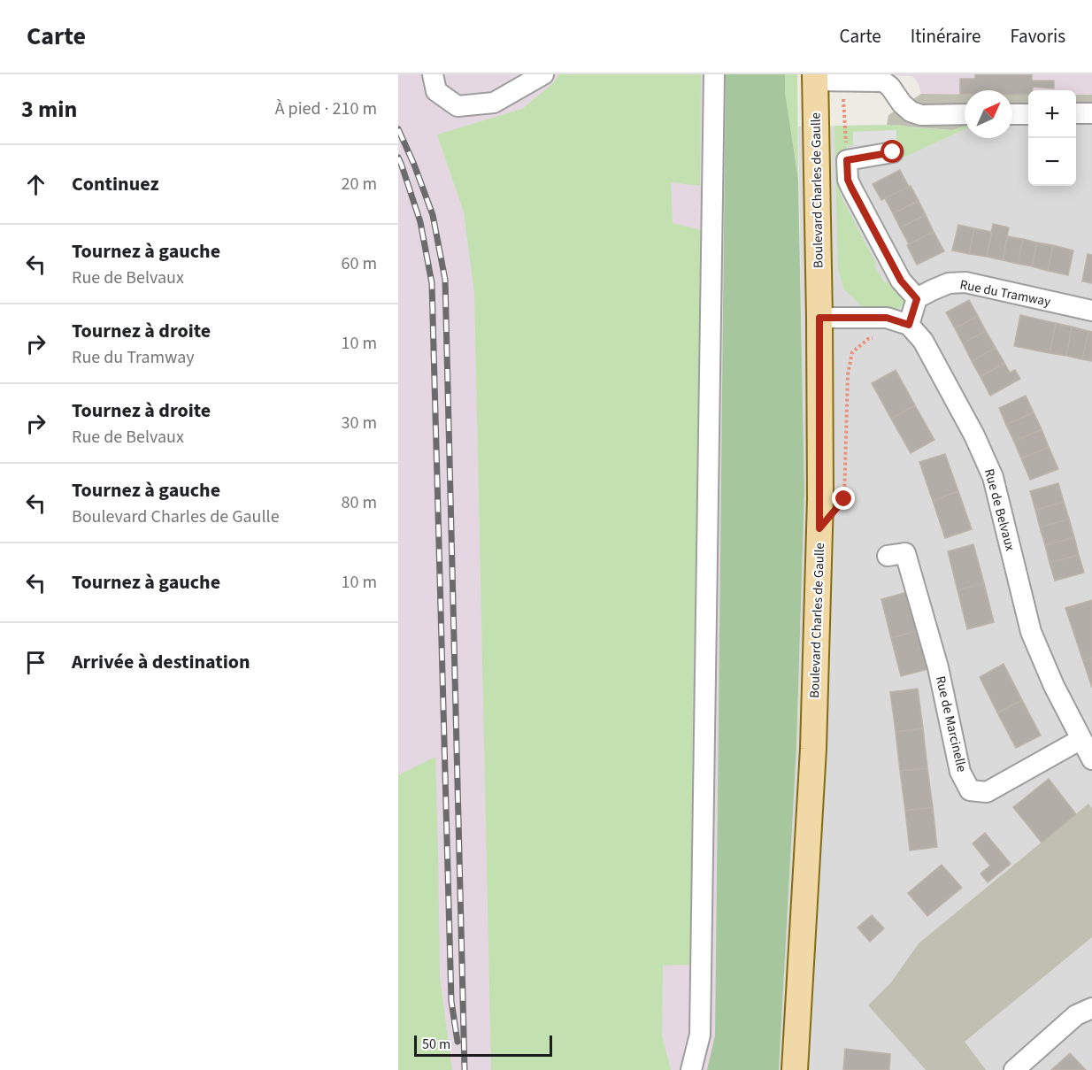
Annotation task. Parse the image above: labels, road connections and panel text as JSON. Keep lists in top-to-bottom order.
{
  "streets": {
    "main road": ["Boulevard Charles de Gaulle"],
    "street": ["Rue du Tramway", "Rue de Belvaux", "Rue de Marcinelle"]
  },
  "crossings": [
    ["Rue de Belvaux", "Rue de Marcinelle"]
  ],
  "scale_bar": "50 m",
  "north": "top right",
  "page": {
    "header": "Carte",
    "nav": ["Carte", "Itinéraire", "Favoris"],
    "heading": ["3 min", "À pied · 210 m"],
    "map_buttons": ["+", "−"],
    "list": [
      ["Continuez", "20 m"],
      ["Tournez à gauche", "Rue de Belvaux", "60 m"],
      ["Tournez à droite", "Rue du Tramway", "10 m"],
      ["Tournez à droite", "Rue de Belvaux", "30 m"],
      ["Tournez à gauche", "Boulevard Charles de Gaulle", "80 m"],
      ["Tournez à gauche", "10 m"],
      "Arrivée à destination"
    ],
    "scale": "50 m"
  }
}
